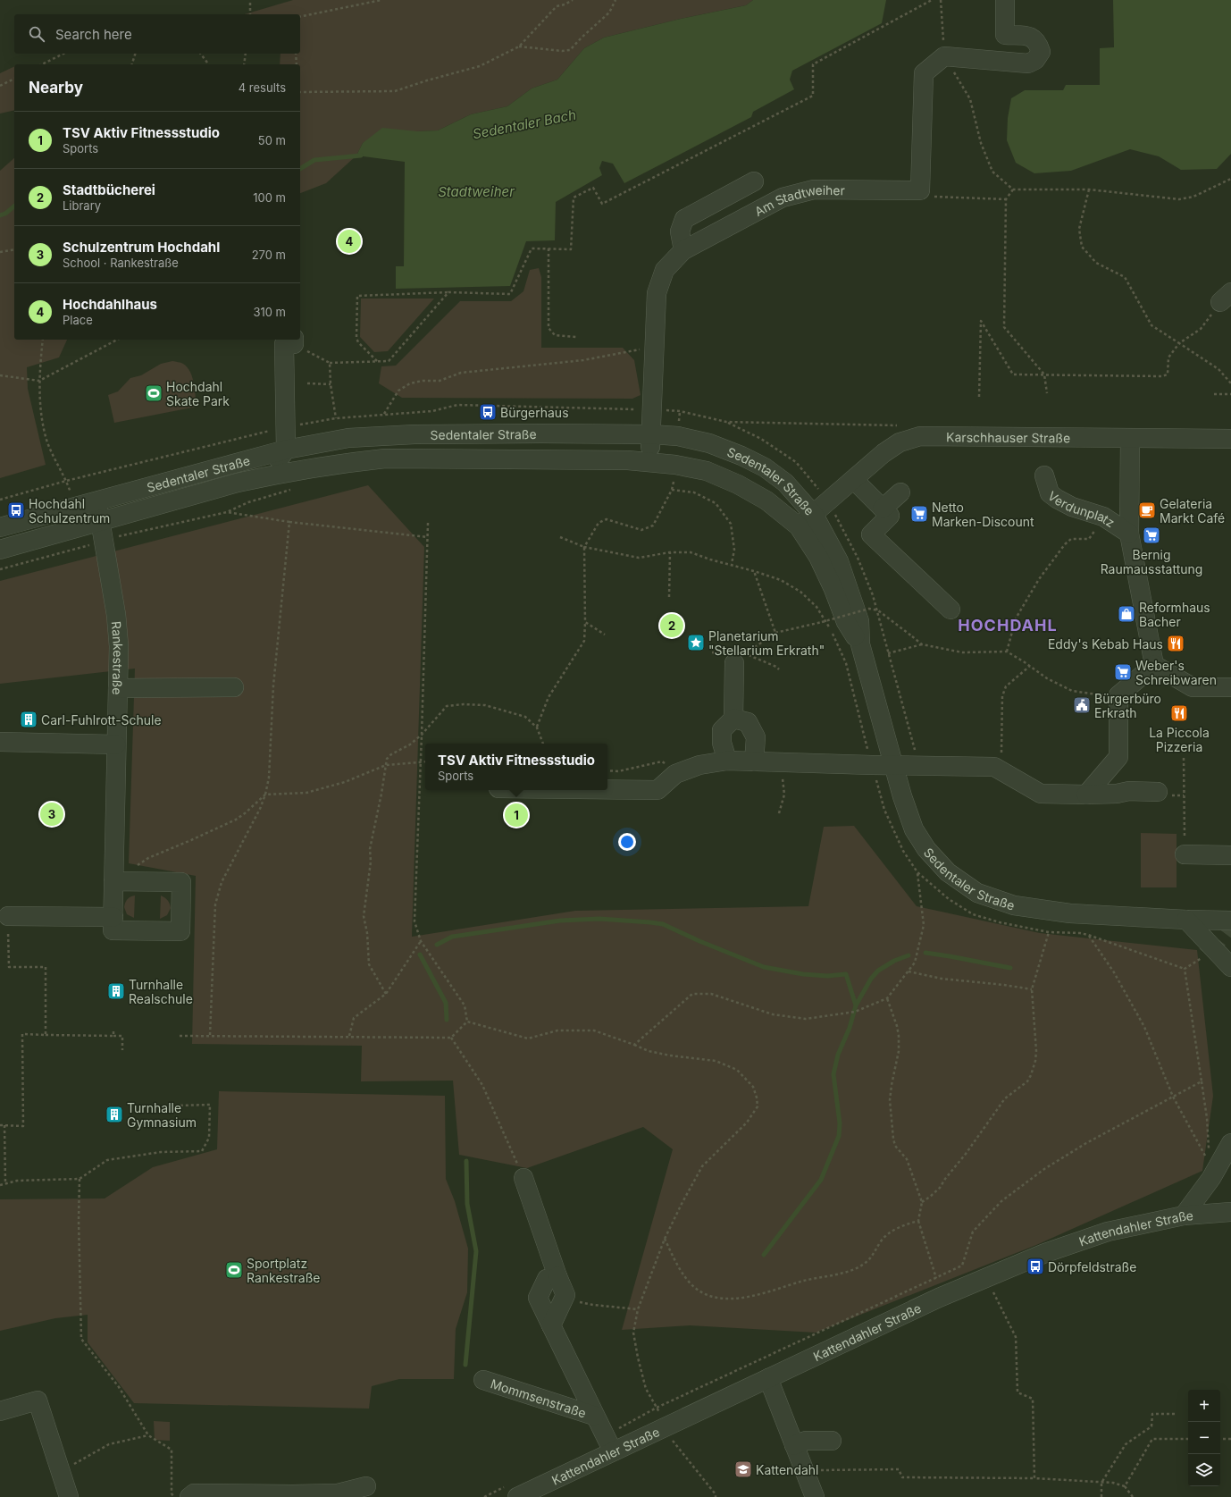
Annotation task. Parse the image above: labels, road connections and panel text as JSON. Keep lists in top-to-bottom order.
{
  "streets": {
    "street": [
      "Am Stadtweiher",
      "Sedentaler Straße",
      "Karschhauser Straße",
      "Verdunplatz",
      "Rankestraße",
      "Kattendahler Straße",
      "Mommsenstraße"
    ]
  },
  "crossings": [
    ["Am Stadtweiher", "Sedentaler Straße"],
    ["Sedentaler Straße", "Karschhauser Straße"],
    ["Sedentaler Straße", "Rankestraße"],
    ["Kattendahler Straße", "Mommsenstraße"]
  ],
  "districts": ["HOCHDAHL"],
  "water": ["Sedentaler Bach", "Stadtweiher"],
  "places": {
    "sports": ["Hochdahl Skate Park", "Sportplatz Rankestraße"],
    "bus stop": ["Bürgerhaus", "Hochdahl Schulzentrum", "Dörpfeldstraße"],
    "cafe": ["Gelateria Markt Café"],
    "supermarket": ["Netto Marken-Discount", "Bernig Raumausstattung", "Weber's Schreibwaren"],
    "shop": ["Reformhaus Bacher"],
    "place": ["Planetarium \"Stellarium Erkrath\""],
    "restaurant": ["Eddy's Kebab Haus", "La Piccola Pizzeria"],
    "public building": ["Bürgerbüro Erkrath"],
    "building": ["Carl-Fuhlrott-Schule", "Turnhalle Realschule", "Turnhalle Gymnasium"],
    "school or university": ["Kattendahl"]
  },
  "page": {
    "search": "Search here",
    "heading": ["Nearby", "4 results"],
    "list": [
      {
        "mark": "1",
        "name": "TSV Aktiv Fitnessstudio",
        "note": "Sports",
        "value": "50 m"
      },
      {
        "mark": "2",
        "name": "Stadtbücherei",
        "note": "Library",
        "value": "100 m"
      },
      {
        "mark": "3",
        "name": "Schulzentrum Hochdahl",
        "note": "School · Rankestraße",
        "value": "270 m"
      },
      {
        "mark": "4",
        "name": "Hochdahlhaus",
        "note": "Place",
        "value": "310 m"
      }
    ],
    "pins": [
      "4",
      "2",
      "3",
      "1"
    ],
    "popup": ["TSV Aktiv Fitnessstudio", "Sports"],
    "map_buttons": ["+", "−"]
  }
}
